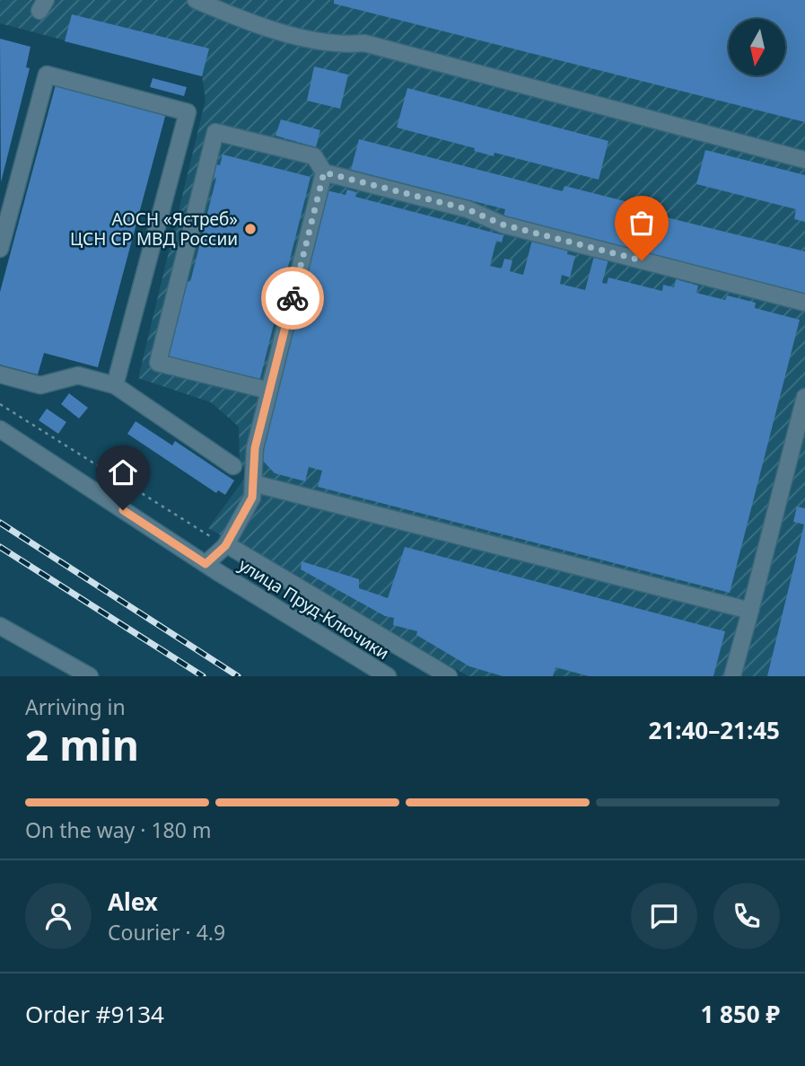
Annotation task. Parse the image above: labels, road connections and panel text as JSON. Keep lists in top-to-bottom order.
{
  "streets": {
    "street": ["улица Пруд-Ключики"]
  },
  "places": ["АОСН «Ястреб» ЦСН СР МВД России"],
  "north": "bottom",
  "page": {
    "heading": ["2 min", "Arriving in", "21:40–21:45"],
    "panel": [
      "Alex",
      "Courier · 4.9",
      "Order #9134",
      "1 850 ₽"
    ],
    "bar": "On the way · 180 m"
  }
}
